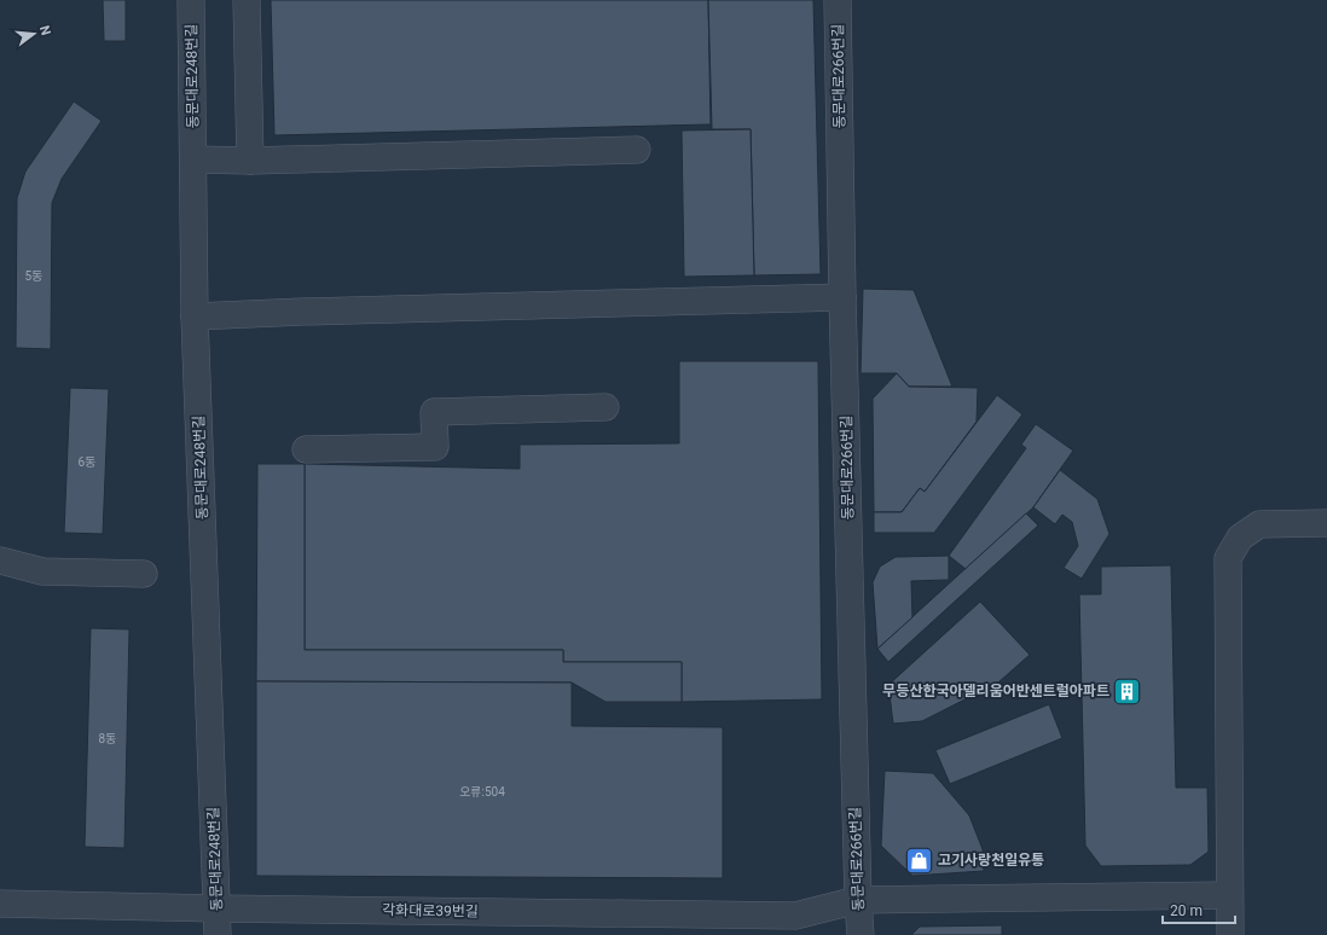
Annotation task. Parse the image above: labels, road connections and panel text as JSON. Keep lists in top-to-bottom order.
{
  "streets": {
    "street": ["동문대로248번길", "동문대로266번길", "각화대로39번길"]
  },
  "crossings": [
    ["동문대로248번길", "각화대로39번길"],
    ["동문대로266번길", "각화대로39번길"]
  ],
  "places": {
    "building": ["무등산한국아델리움어반센트럴아파트"],
    "shop": ["고기사랑천일유통"]
  },
  "house_numbers": [
    "5동",
    "6동",
    "8동",
    "오류:504"
  ],
  "scale_bar": "20 m",
  "north": "right"
}
